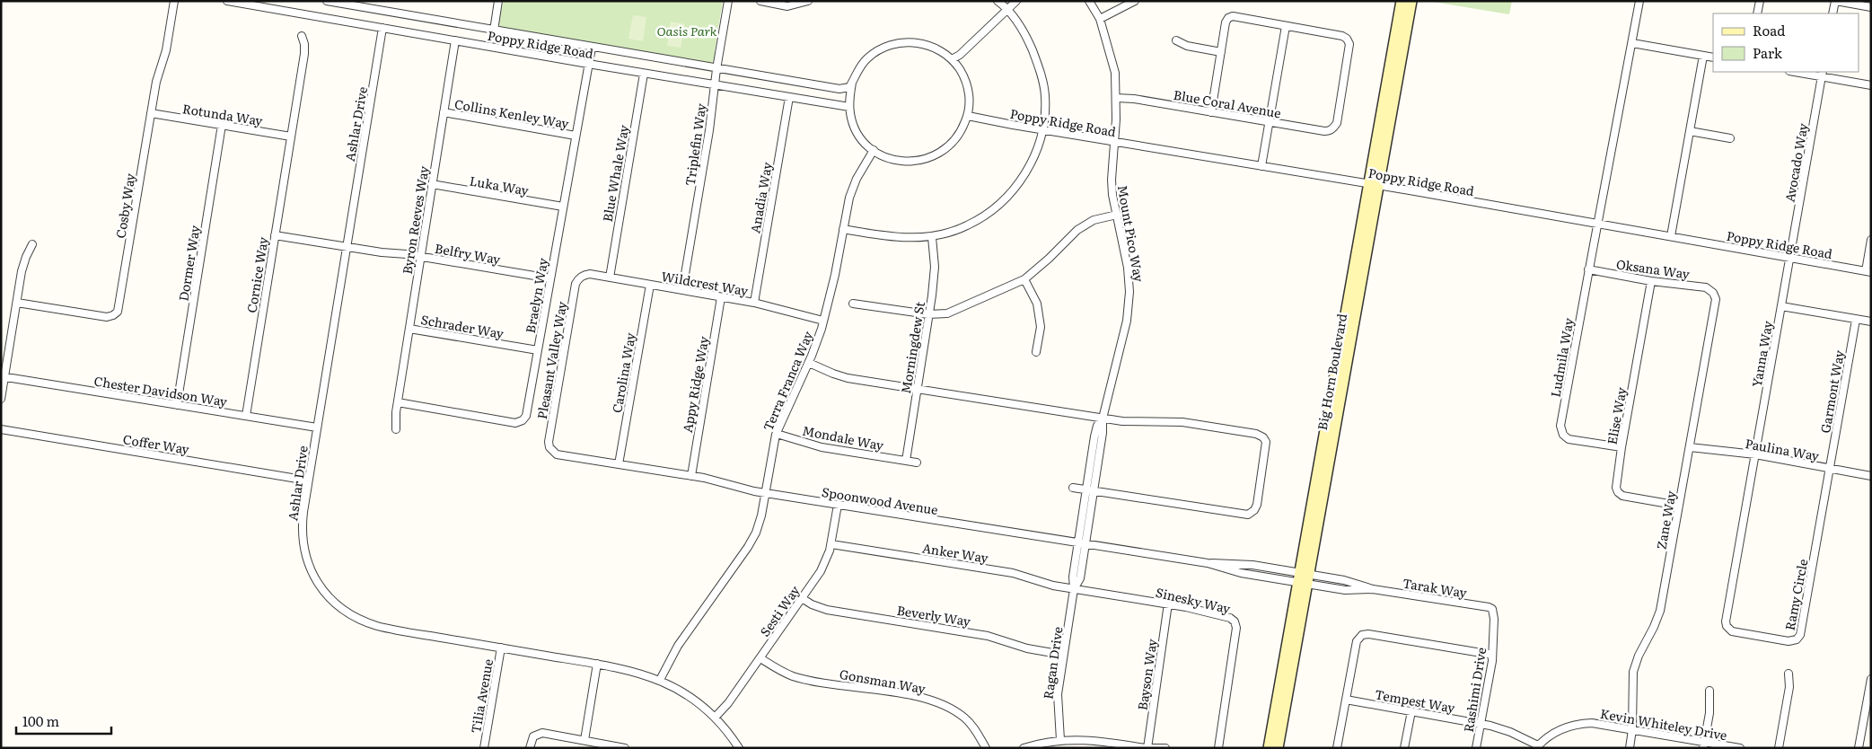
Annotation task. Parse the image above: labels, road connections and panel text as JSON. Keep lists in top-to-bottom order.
{
  "streets": {
    "main road": ["Big Horn Boulevard"],
    "street": [
      "Poppy Ridge Road",
      "Blue Coral Avenue",
      "Collins Kenley Way",
      "Rotunda Way",
      "Ashlar Drive",
      "Triplefin Way",
      "Avocado Way",
      "Blue Whale Way",
      "Luka Way",
      "Anadia Way",
      "Cosby Way",
      "Byron Reeves Way",
      "Mount Pico Way",
      "Belfry Way",
      "Dormer Way",
      "Oksana Way",
      "Cornice Way",
      "Wildcrest Way",
      "Braelyn Way",
      "Schrader Way",
      "Morningdew St",
      "Yanna Way",
      "Ludmila Way",
      "Pleasant Valley Way",
      "Carolina Way",
      "Terra Franca Way",
      "Appy Ridge Way",
      "Chester Davidson Way",
      "Garmont Way",
      "Elise Way",
      "Mondale Way",
      "Coffer Way",
      "Paulina Way",
      "Spoonwood Avenue",
      "Zane Way",
      "Anker Way",
      "Tarak Way",
      "Ramy Circle",
      "Sinesky Way",
      "Sesti Way",
      "Beverly Way",
      "Ragan Drive",
      "Bayson Way",
      "Gonsman Way",
      "Rashimi Drive",
      "Tilia Avenue",
      "Tempest Way",
      "Kevin Whiteley Drive"
    ]
  },
  "crossings": [
    ["Poppy Ridge Road", "Ashlar Drive"],
    ["Poppy Ridge Road", "Triplefin Way"],
    ["Poppy Ridge Road", "Avocado Way"],
    ["Poppy Ridge Road", "Blue Whale Way"],
    ["Poppy Ridge Road", "Anadia Way"],
    ["Poppy Ridge Road", "Byron Reeves Way"],
    ["Poppy Ridge Road", "Mount Pico Way"],
    ["Poppy Ridge Road", "Braelyn Way"],
    ["Poppy Ridge Road", "Yanna Way"],
    ["Poppy Ridge Road", "Ludmila Way"],
    ["Poppy Ridge Road", "Big Horn Boulevard"],
    ["Poppy Ridge Road", "Terra Franca Way"],
    ["Blue Coral Avenue", "Mount Pico Way"],
    ["Collins Kenley Way", "Byron Reeves Way"],
    ["Collins Kenley Way", "Braelyn Way"],
    ["Rotunda Way", "Cosby Way"],
    ["Rotunda Way", "Dormer Way"],
    ["Rotunda Way", "Cornice Way"],
    ["Ashlar Drive", "Belfry Way"],
    ["Ashlar Drive", "Terra Franca Way"],
    ["Ashlar Drive", "Chester Davidson Way"],
    ["Ashlar Drive", "Coffer Way"],
    ["Ashlar Drive", "Sesti Way"],
    ["Ashlar Drive", "Tilia Avenue"],
    ["Triplefin Way", "Wildcrest Way"],
    ["Avocado Way", "Yanna Way"],
    ["Blue Whale Way", "Wildcrest Way"],
    ["Luka Way", "Byron Reeves Way"],
    ["Luka Way", "Braelyn Way"],
    ["Anadia Way", "Wildcrest Way"],
    ["Byron Reeves Way", "Belfry Way"],
    ["Byron Reeves Way", "Braelyn Way"],
    ["Byron Reeves Way", "Schrader Way"],
    ["Mount Pico Way", "Spoonwood Avenue"],
    ["Mount Pico Way", "Ragan Drive"],
    ["Belfry Way", "Cornice Way"],
    ["Belfry Way", "Braelyn Way"],
    ["Dormer Way", "Chester Davidson Way"],
    ["Oksana Way", "Ludmila Way"],
    ["Oksana Way", "Elise Way"],
    ["Oksana Way", "Zane Way"],
    ["Cornice Way", "Chester Davidson Way"],
    ["Wildcrest Way", "Pleasant Valley Way"],
    ["Wildcrest Way", "Carolina Way"],
    ["Wildcrest Way", "Terra Franca Way"],
    ["Wildcrest Way", "Appy Ridge Way"],
    ["Braelyn Way", "Schrader Way"],
    ["Morningdew St", "Mondale Way"],
    ["Yanna Way", "Paulina Way"],
    ["Yanna Way", "Ramy Circle"],
    ["Ludmila Way", "Elise Way"],
    ["Pleasant Valley Way", "Spoonwood Avenue"],
    ["Big Horn Boulevard", "Spoonwood Avenue"],
    ["Big Horn Boulevard", "Tarak Way"],
    ["Carolina Way", "Spoonwood Avenue"],
    ["Terra Franca Way", "Mondale Way"],
    ["Terra Franca Way", "Spoonwood Avenue"],
    ["Appy Ridge Way", "Spoonwood Avenue"],
    ["Garmont Way", "Paulina Way"],
    ["Garmont Way", "Ramy Circle"],
    ["Elise Way", "Zane Way"],
    ["Paulina Way", "Zane Way"],
    ["Paulina Way", "Ramy Circle"],
    ["Spoonwood Avenue", "Tarak Way"],
    ["Spoonwood Avenue", "Sesti Way"],
    ["Spoonwood Avenue", "Ragan Drive"],
    ["Zane Way", "Kevin Whiteley Drive"],
    ["Anker Way", "Sinesky Way"],
    ["Anker Way", "Sesti Way"],
    ["Anker Way", "Ragan Drive"],
    ["Tarak Way", "Rashimi Drive"],
    ["Sinesky Way", "Ragan Drive"],
    ["Sinesky Way", "Bayson Way"],
    ["Sesti Way", "Beverly Way"],
    ["Sesti Way", "Gonsman Way"],
    ["Beverly Way", "Ragan Drive"],
    ["Rashimi Drive", "Tempest Way"],
    ["Tempest Way", "Kevin Whiteley Drive"]
  ],
  "parks": ["Oasis Park"],
  "legend": ["Road", "Park"],
  "scale_bar": "100 m"
}
